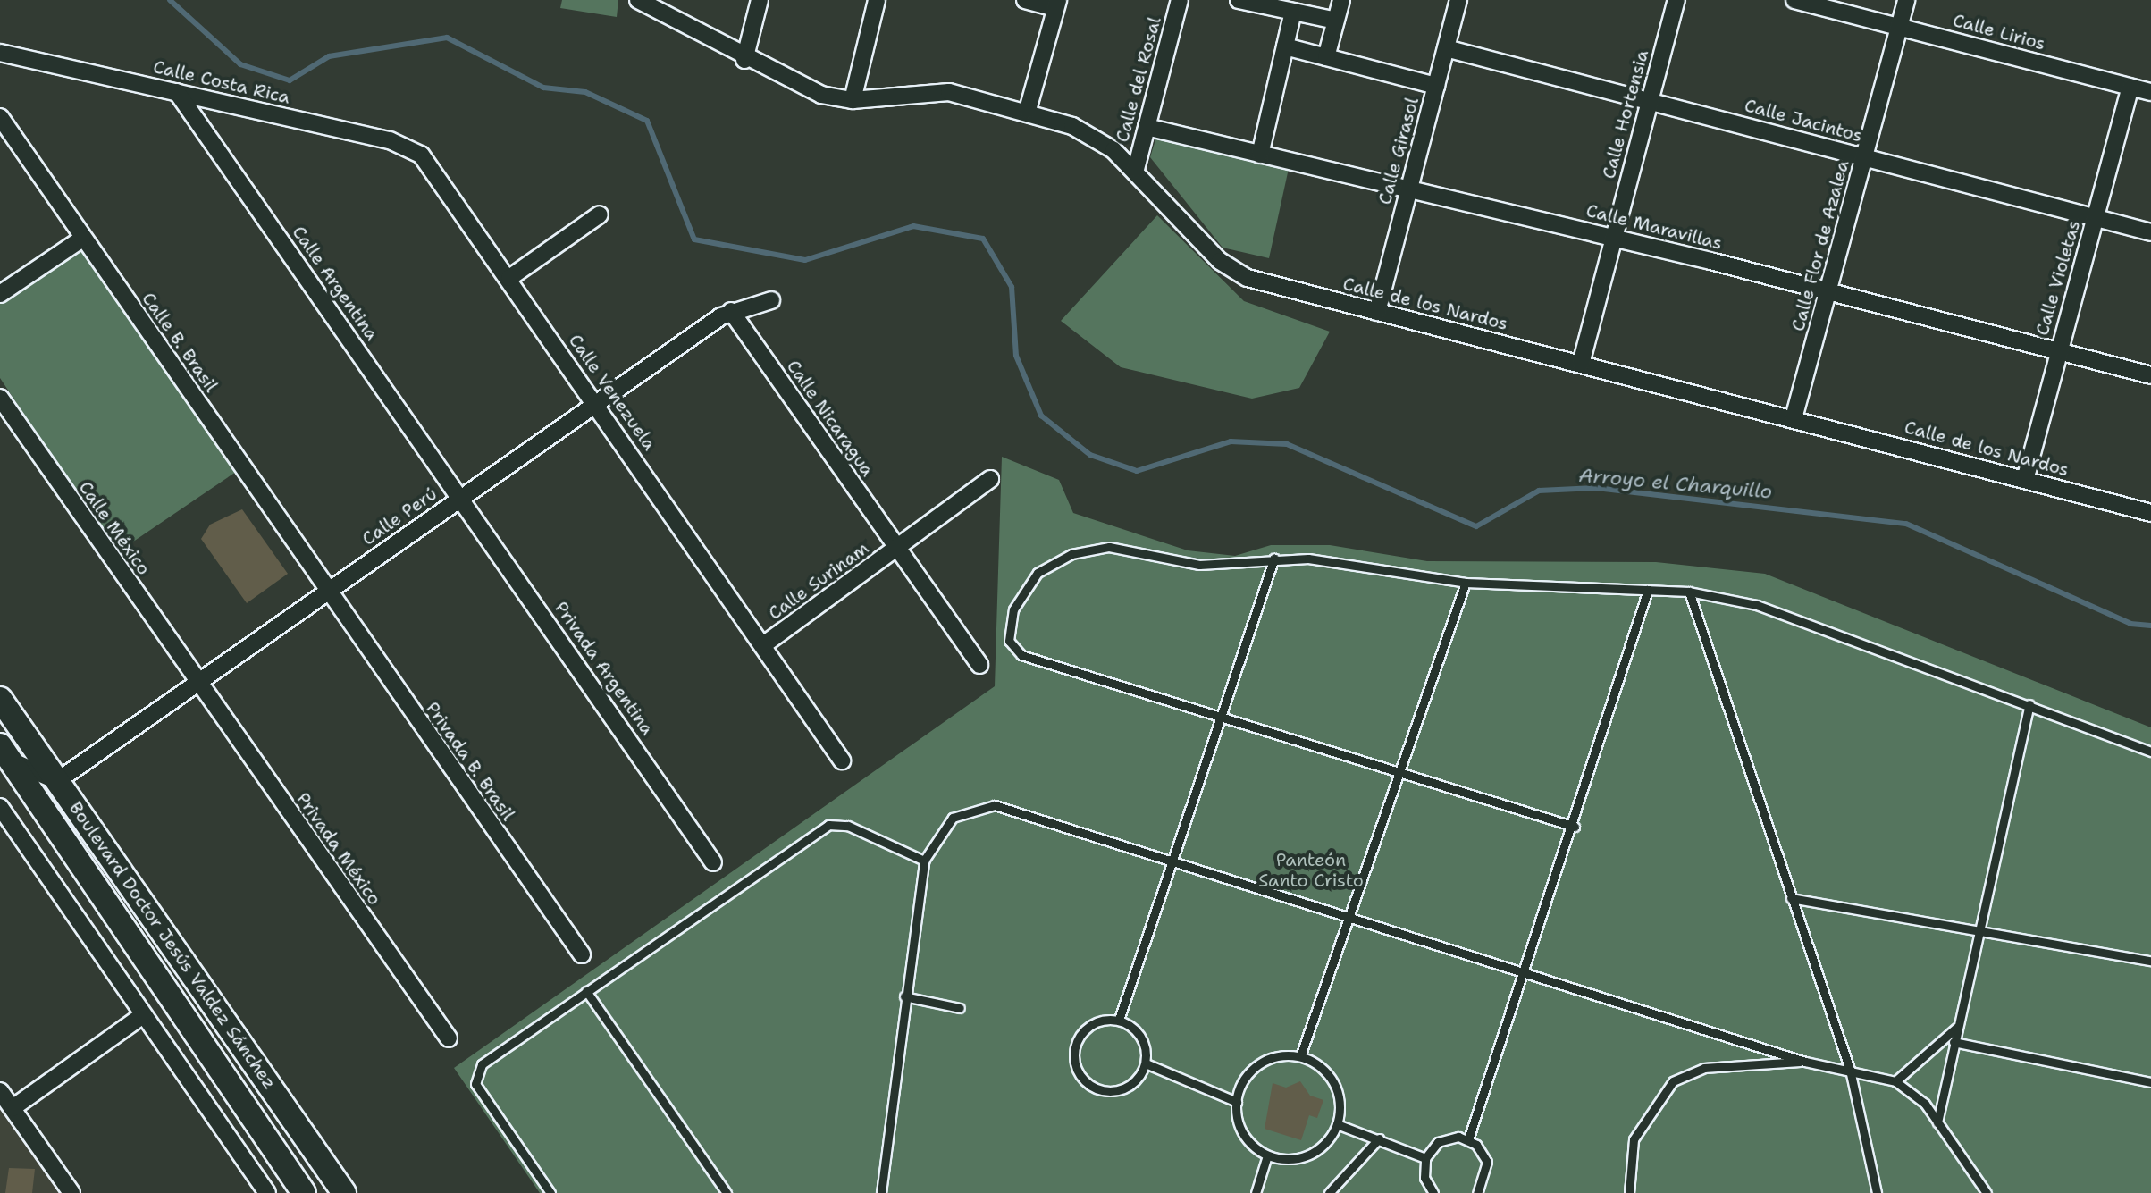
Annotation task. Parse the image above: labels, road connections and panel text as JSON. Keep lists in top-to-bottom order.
{
  "streets": {
    "main road": ["Boulevard Doctor Jesús Valdez Sánchez"],
    "street": [
      "Calle Lirios",
      "Calle del Rosal",
      "Calle Costa Rica",
      "Calle Hortensia",
      "Calle Jacintos",
      "Calle Girasol",
      "Calle Maravillas",
      "Calle Flor de Azalea",
      "Calle Violetas",
      "Calle Argentina",
      "Calle de los Nardos",
      "Calle B. Brasil",
      "Calle Venezuela",
      "Calle Nicaragua",
      "Calle Perú",
      "Calle México",
      "Calle Surinam",
      "Privada Argentina",
      "Privada B. Brasil",
      "Privada México"
    ]
  },
  "crossings": [
    ["Calle Lirios", "Calle Flor de Azalea"],
    ["Calle Lirios", "Calle Violetas"],
    ["Calle del Rosal", "Calle Maravillas"],
    ["Calle del Rosal", "Calle de los Nardos"],
    ["Calle Costa Rica", "Calle Argentina"],
    ["Calle Costa Rica", "Calle Venezuela"],
    ["Calle Hortensia", "Calle Jacintos"],
    ["Calle Hortensia", "Calle Maravillas"],
    ["Calle Hortensia", "Calle de los Nardos"],
    ["Calle Jacintos", "Calle Girasol"],
    ["Calle Jacintos", "Calle Flor de Azalea"],
    ["Calle Jacintos", "Calle Violetas"],
    ["Calle Girasol", "Calle Maravillas"],
    ["Calle Girasol", "Calle de los Nardos"],
    ["Calle Maravillas", "Calle Flor de Azalea"],
    ["Calle Maravillas", "Calle Violetas"],
    ["Calle Flor de Azalea", "Calle de los Nardos"],
    ["Calle Violetas", "Calle de los Nardos"],
    ["Calle Argentina", "Calle Perú"],
    ["Calle Argentina", "Privada Argentina"],
    ["Calle B. Brasil", "Calle Perú"],
    ["Calle B. Brasil", "Privada B. Brasil"],
    ["Calle Venezuela", "Calle Perú"],
    ["Calle Venezuela", "Calle Surinam"],
    ["Calle Nicaragua", "Calle Perú"],
    ["Calle Nicaragua", "Calle Surinam"],
    ["Calle Perú", "Calle México"],
    ["Calle Perú", "Privada Argentina"],
    ["Calle Perú", "Privada B. Brasil"],
    ["Calle Perú", "Privada México"],
    ["Calle Perú", "Boulevard Doctor Jesús Valdez Sánchez"],
    ["Calle México", "Privada México"]
  ],
  "water": ["Arroyo el Charquillo"],
  "parks": ["Panteón Santo Cristo"]
}
